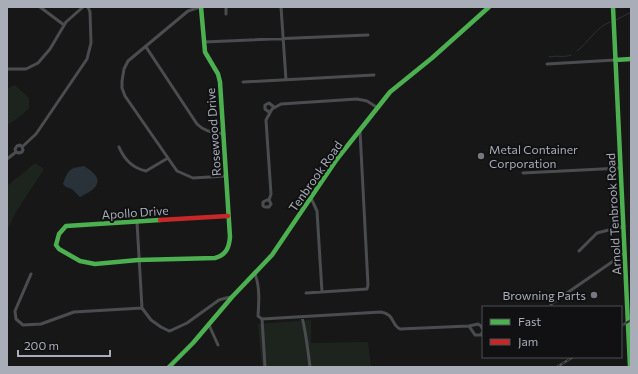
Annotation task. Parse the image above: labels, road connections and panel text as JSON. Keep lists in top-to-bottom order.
{
  "streets": {
    "street": [
      "Rosewood Drive",
      "Tenbrook Road",
      "Apollo Drive",
      "Arnold Tenbrook Road"
    ]
  },
  "crossings": [
    ["Rosewood Drive", "Apollo Drive"]
  ],
  "places": ["Metal Container Corporation", "Browning Parts"],
  "legend": ["Fast", "Jam"],
  "scale_bar": "200 m"
}
